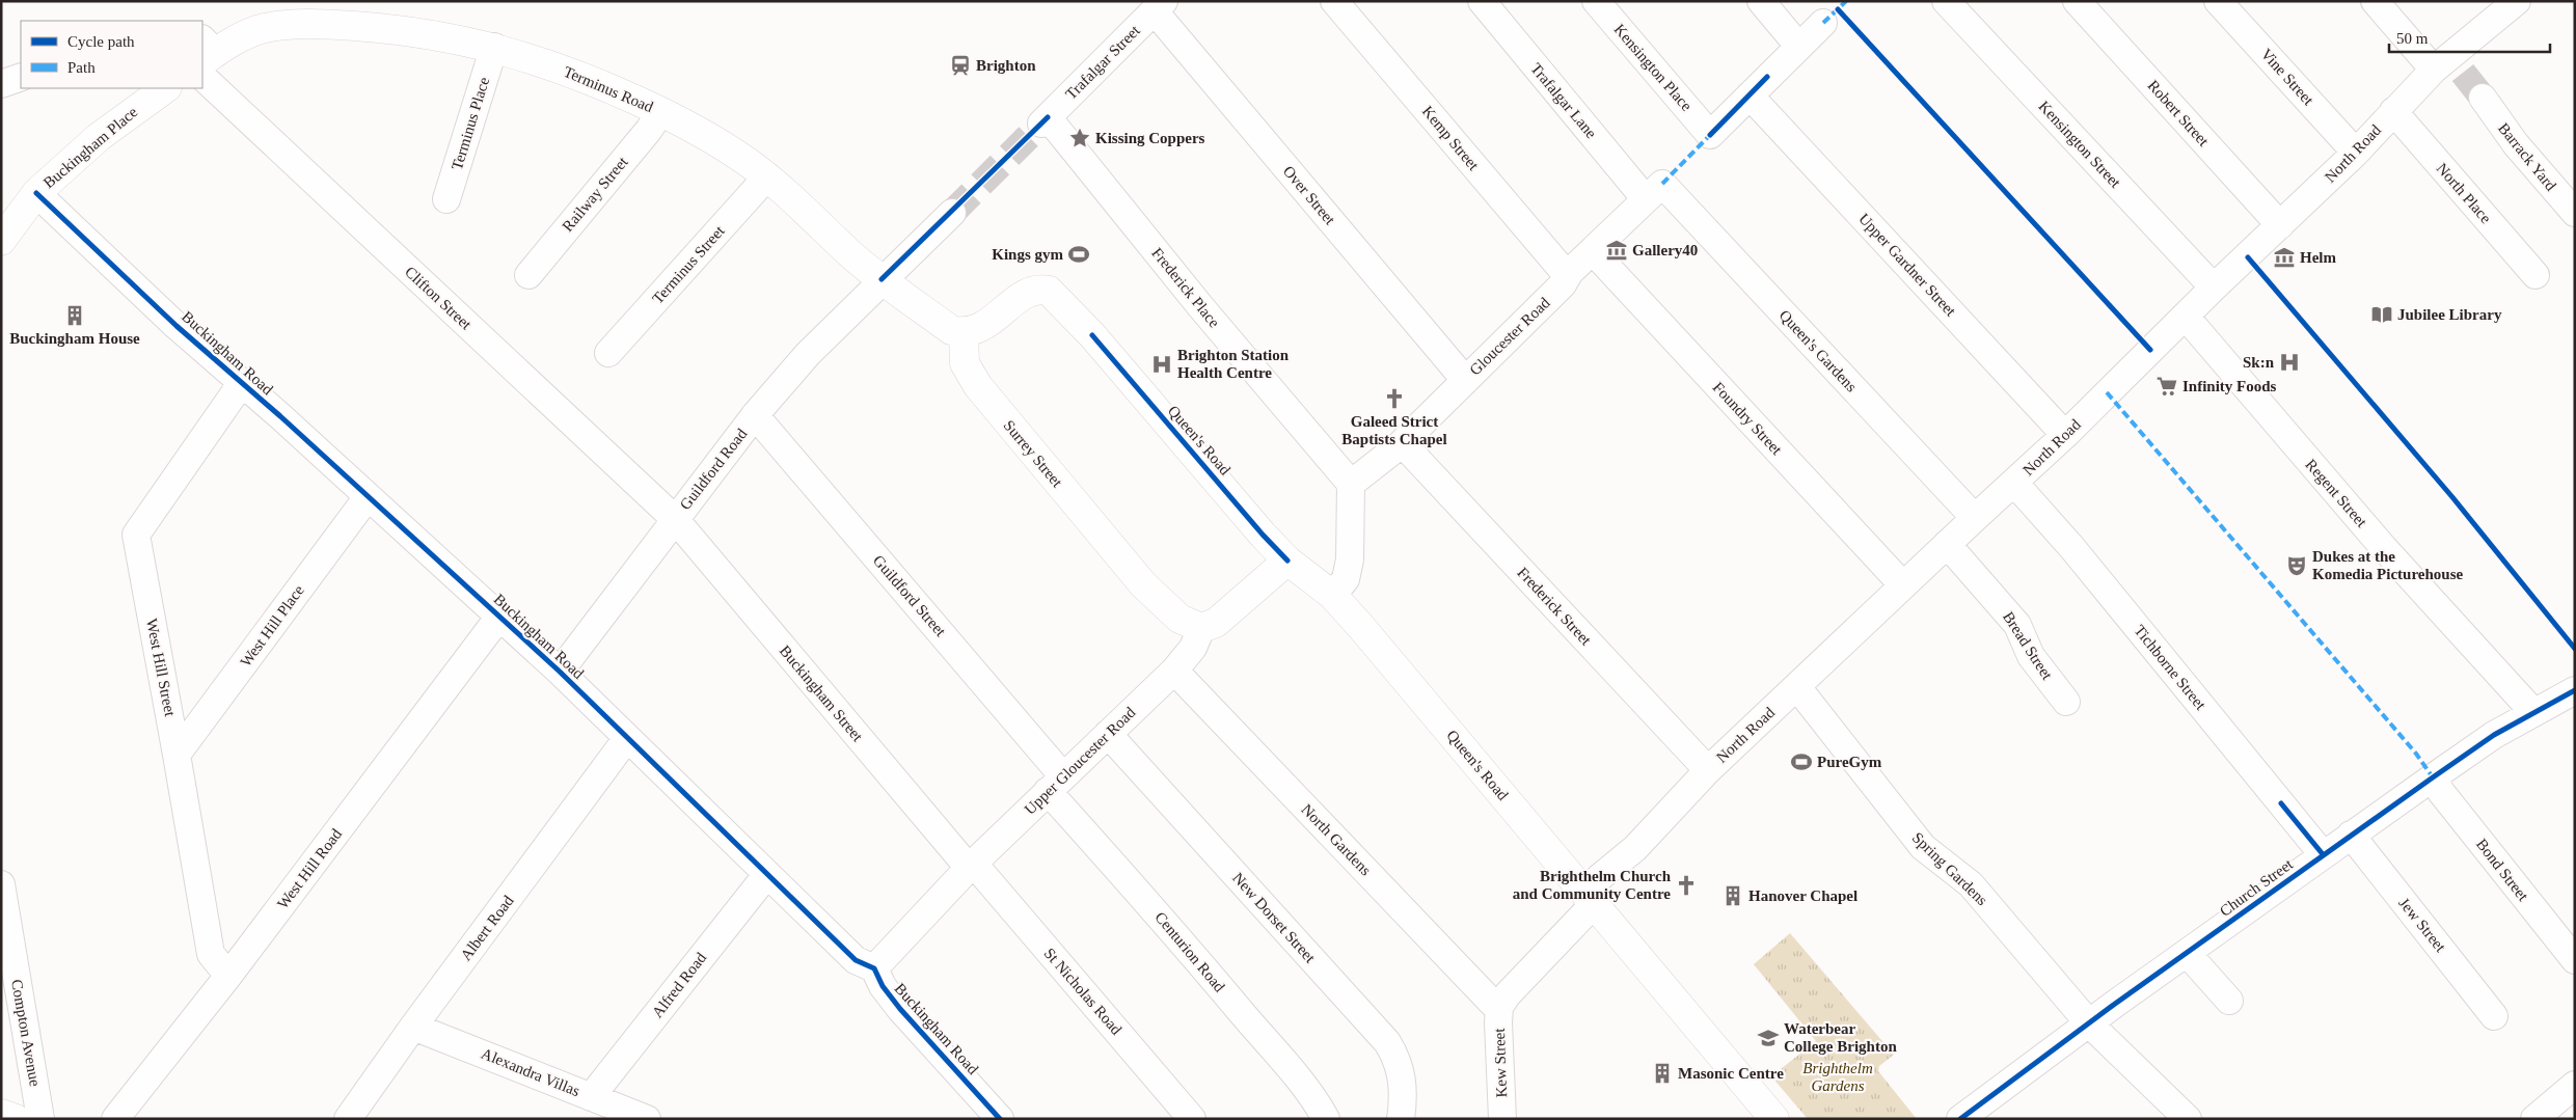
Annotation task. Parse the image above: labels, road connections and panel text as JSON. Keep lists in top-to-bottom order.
{
  "streets": {
    "main road": [
      "Terminus Road",
      "Buckingham Place",
      "Queen's Road",
      "Surrey Street"
    ],
    "street": [
      "Trafalgar Street",
      "Kensington Place",
      "Vine Street",
      "Trafalgar Lane",
      "Robert Street",
      "Terminus Place",
      "Kemp Street",
      "Kensington Street",
      "North Road",
      "Barrack Yard",
      "North Place",
      "Railway Street",
      "Over Street",
      "Terminus Street",
      "Upper Gardner Street",
      "Frederick Place",
      "Clifton Street",
      "Gloucester Road",
      "Queen's Gardens",
      "Buckingham Road",
      "Foundry Street",
      "Guildford Road",
      "Regent Street",
      "Guildford Street",
      "Frederick Street",
      "West Hill Place",
      "Bread Street",
      "West Hill Street",
      "Tichborne Street",
      "Buckingham Street",
      "Upper Gloucester Road",
      "North Gardens",
      "West Hill Road",
      "Spring Gardens",
      "Bond Street",
      "Church Street",
      "New Dorset Street",
      "Jew Street",
      "Albert Road",
      "Centurion Road",
      "Alfred Road",
      "St Nicholas Road",
      "Compton Avenue",
      "Kew Street",
      "Alexandra Villas"
    ]
  },
  "crossings": [
    ["Trafalgar Street", "Over Street"],
    ["Trafalgar Street", "Frederick Place"],
    ["Kensington Place", "Upper Gardner Street"],
    ["Vine Street", "North Road"],
    ["Terminus Road", "Terminus Place"],
    ["Terminus Road", "Railway Street"],
    ["Terminus Road", "Terminus Street"],
    ["Terminus Road", "Clifton Street"],
    ["Terminus Road", "Guildford Road"],
    ["Trafalgar Lane", "Gloucester Road"],
    ["Trafalgar Lane", "Queen's Gardens"],
    ["Robert Street", "North Road"],
    ["Kemp Street", "Gloucester Road"],
    ["Kensington Street", "North Road"],
    ["Buckingham Place", "Buckingham Road"],
    ["North Road", "North Place"],
    ["North Road", "Upper Gardner Street"],
    ["North Road", "Queen's Gardens"],
    ["North Road", "Foundry Street"],
    ["North Road", "Queen's Road"],
    ["North Road", "Regent Street"],
    ["North Road", "Frederick Street"],
    ["North Road", "Bread Street"],
    ["North Road", "Tichborne Street"],
    ["North Road", "North Gardens"],
    ["North Road", "Spring Gardens"],
    ["North Road", "Kew Street"],
    ["Over Street", "Gloucester Road"],
    ["Frederick Place", "Gloucester Road"],
    ["Clifton Street", "Guildford Road"],
    ["Clifton Street", "Buckingham Street"],
    ["Gloucester Road", "Queen's Gardens"],
    ["Gloucester Road", "Foundry Street"],
    ["Gloucester Road", "Frederick Street"],
    ["Buckingham Road", "Guildford Road"],
    ["Buckingham Road", "West Hill Place"],
    ["Buckingham Road", "West Hill Street"],
    ["Buckingham Road", "Upper Gloucester Road"],
    ["Buckingham Road", "West Hill Road"],
    ["Buckingham Road", "Albert Road"],
    ["Buckingham Road", "Alfred Road"],
    ["Queen's Road", "Surrey Street"],
    ["Surrey Street", "Upper Gloucester Road"],
    ["Guildford Road", "Guildford Street"],
    ["Guildford Road", "Buckingham Street"],
    ["Regent Street", "Church Street"],
    ["Guildford Street", "Upper Gloucester Road"],
    ["Guildford Street", "Centurion Road"],
    ["West Hill Place", "West Hill Street"],
    ["West Hill Street", "West Hill Road"],
    ["Tichborne Street", "Church Street"],
    ["Buckingham Street", "Upper Gloucester Road"],
    ["Buckingham Street", "St Nicholas Road"],
    ["Upper Gloucester Road", "North Gardens"],
    ["Upper Gloucester Road", "New Dorset Street"],
    ["Upper Gloucester Road", "Centurion Road"],
    ["Upper Gloucester Road", "St Nicholas Road"],
    ["North Gardens", "Kew Street"],
    ["Spring Gardens", "Church Street"],
    ["Bond Street", "Church Street"],
    ["Church Street", "Jew Street"],
    ["Albert Road", "Alexandra Villas"],
    ["Alfred Road", "Alexandra Villas"]
  ],
  "parks": ["Brighthelm Gardens"],
  "places": {
    "station": ["Brighton"],
    "place": ["Kissing Coppers"],
    "museum": ["Gallery40", "Helm"],
    "sports": ["Kings gym", "PureGym"],
    "library": ["Jubilee Library"],
    "building": ["Buckingham House", "Hanover Chapel", "Masonic Centre"],
    "hospital": ["Sk:n", "Brighton Station Health Centre"],
    "supermarket": ["Infinity Foods"],
    "church": ["Galeed Strict Baptists Chapel", "Brighthelm Church and Community Centre"],
    "theatre": ["Dukes at the Komedia Picturehouse"],
    "school or university": ["Waterbear College Brighton"]
  },
  "legend": ["Cycle path", "Path"],
  "scale_bar": "50 m"
}
